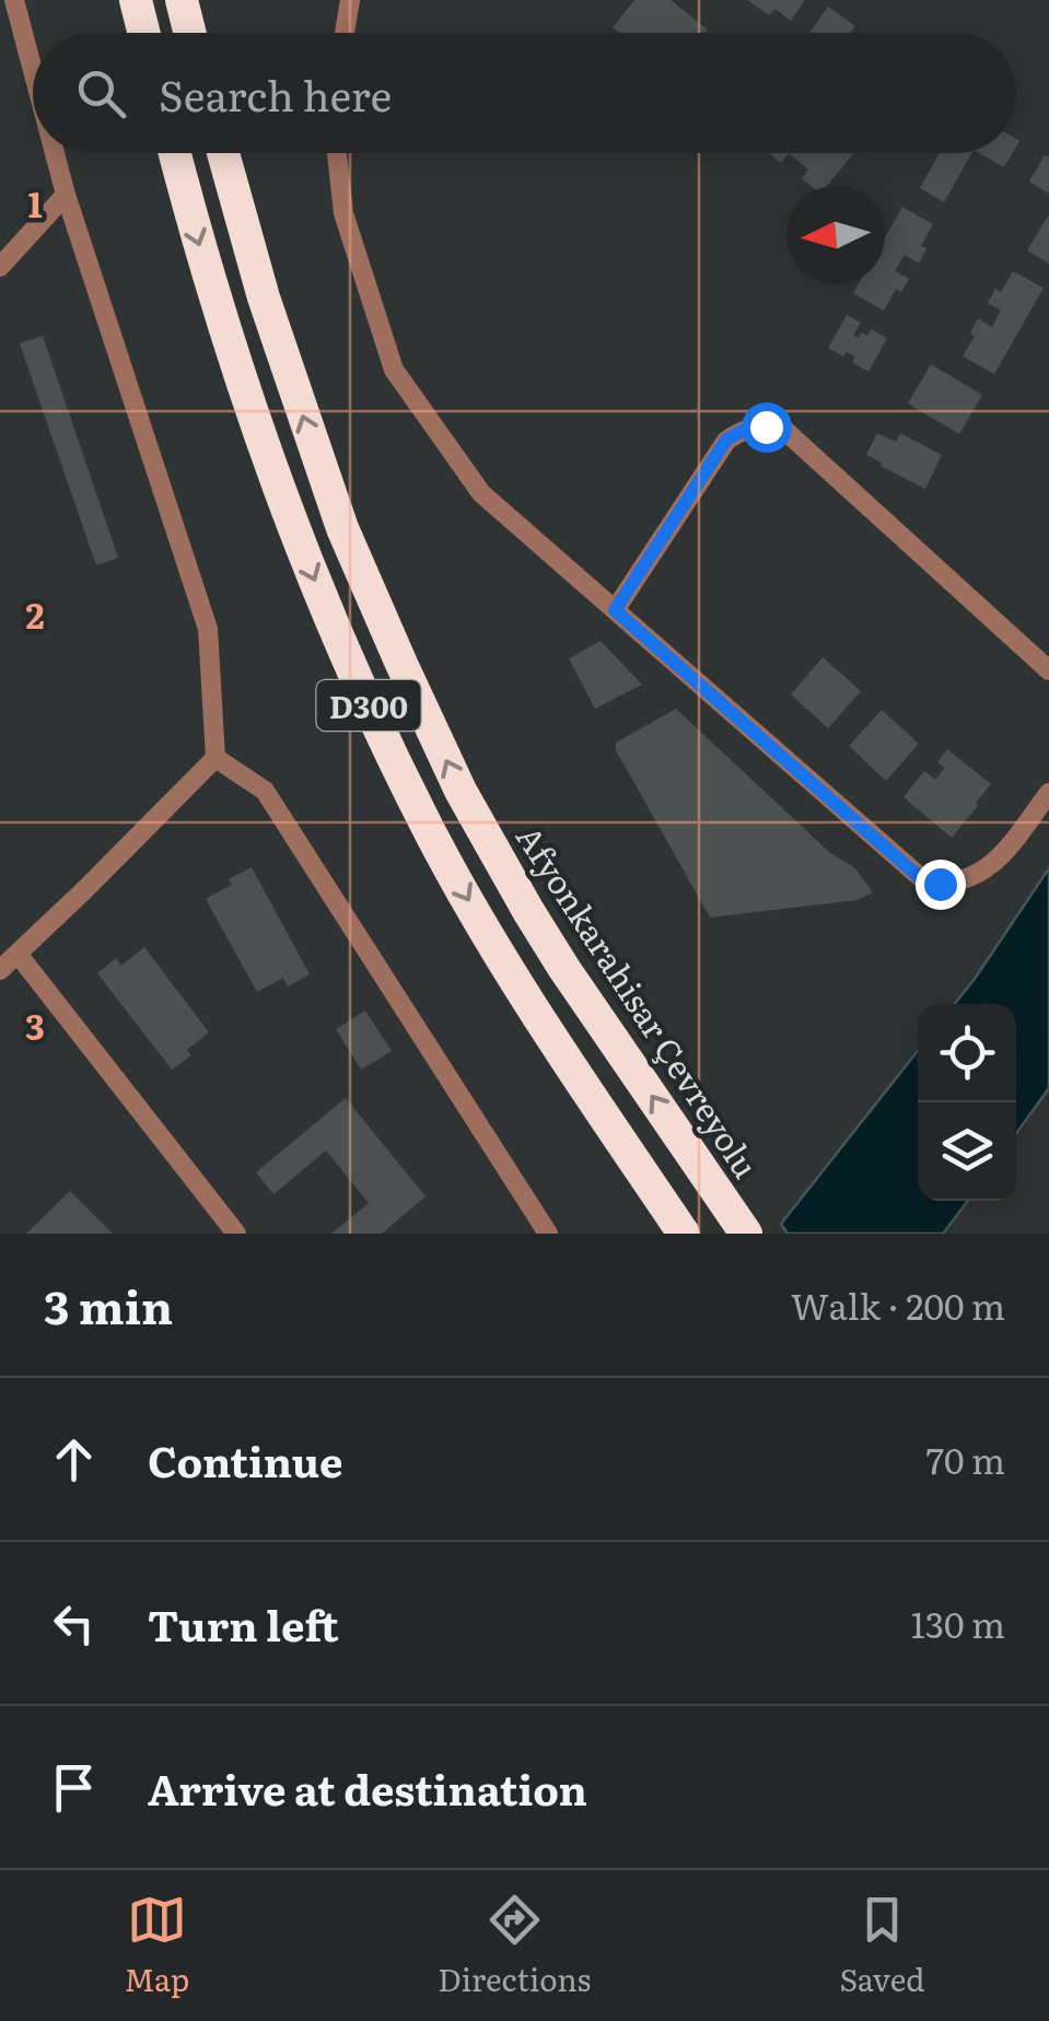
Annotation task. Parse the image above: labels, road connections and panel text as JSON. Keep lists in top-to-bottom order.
{
  "streets": {
    "highway": ["D300", "Afyonkarahisar Çevreyolu"]
  },
  "north": "left",
  "page": {
    "search": "Search here",
    "heading": ["3 min", "Walk · 200 m"],
    "list": [
      ["Continue", "70 m"],
      ["Turn left", "130 m"],
      "Arrive at destination"
    ],
    "nav": ["Map", "Directions", "Saved"]
  },
  "grid": {
    "rows": ["1", "2", "3"]
  }
}
